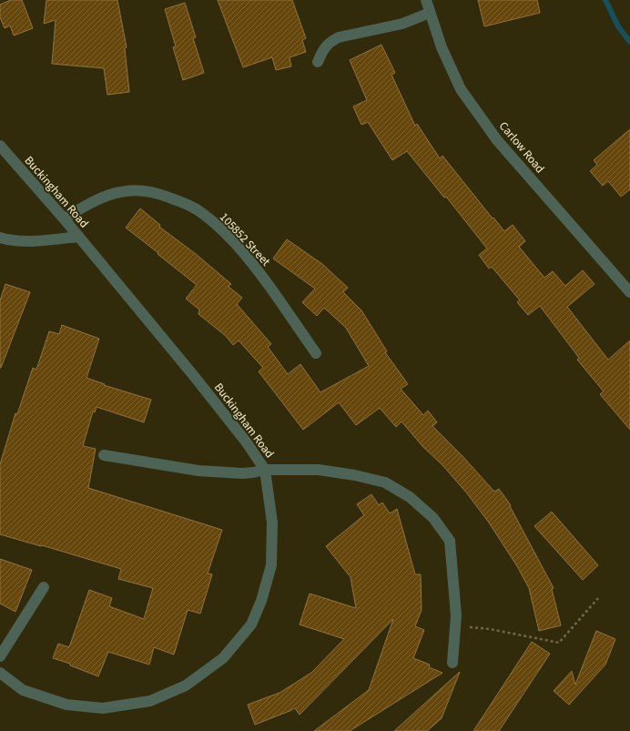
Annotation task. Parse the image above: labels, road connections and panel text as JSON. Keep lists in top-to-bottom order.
{
  "streets": {
    "street": ["Carlow Road", "Buckingham Road", "105852 Street"]
  },
  "crossings": [
    ["Buckingham Road", "105852 Street"]
  ]
}
